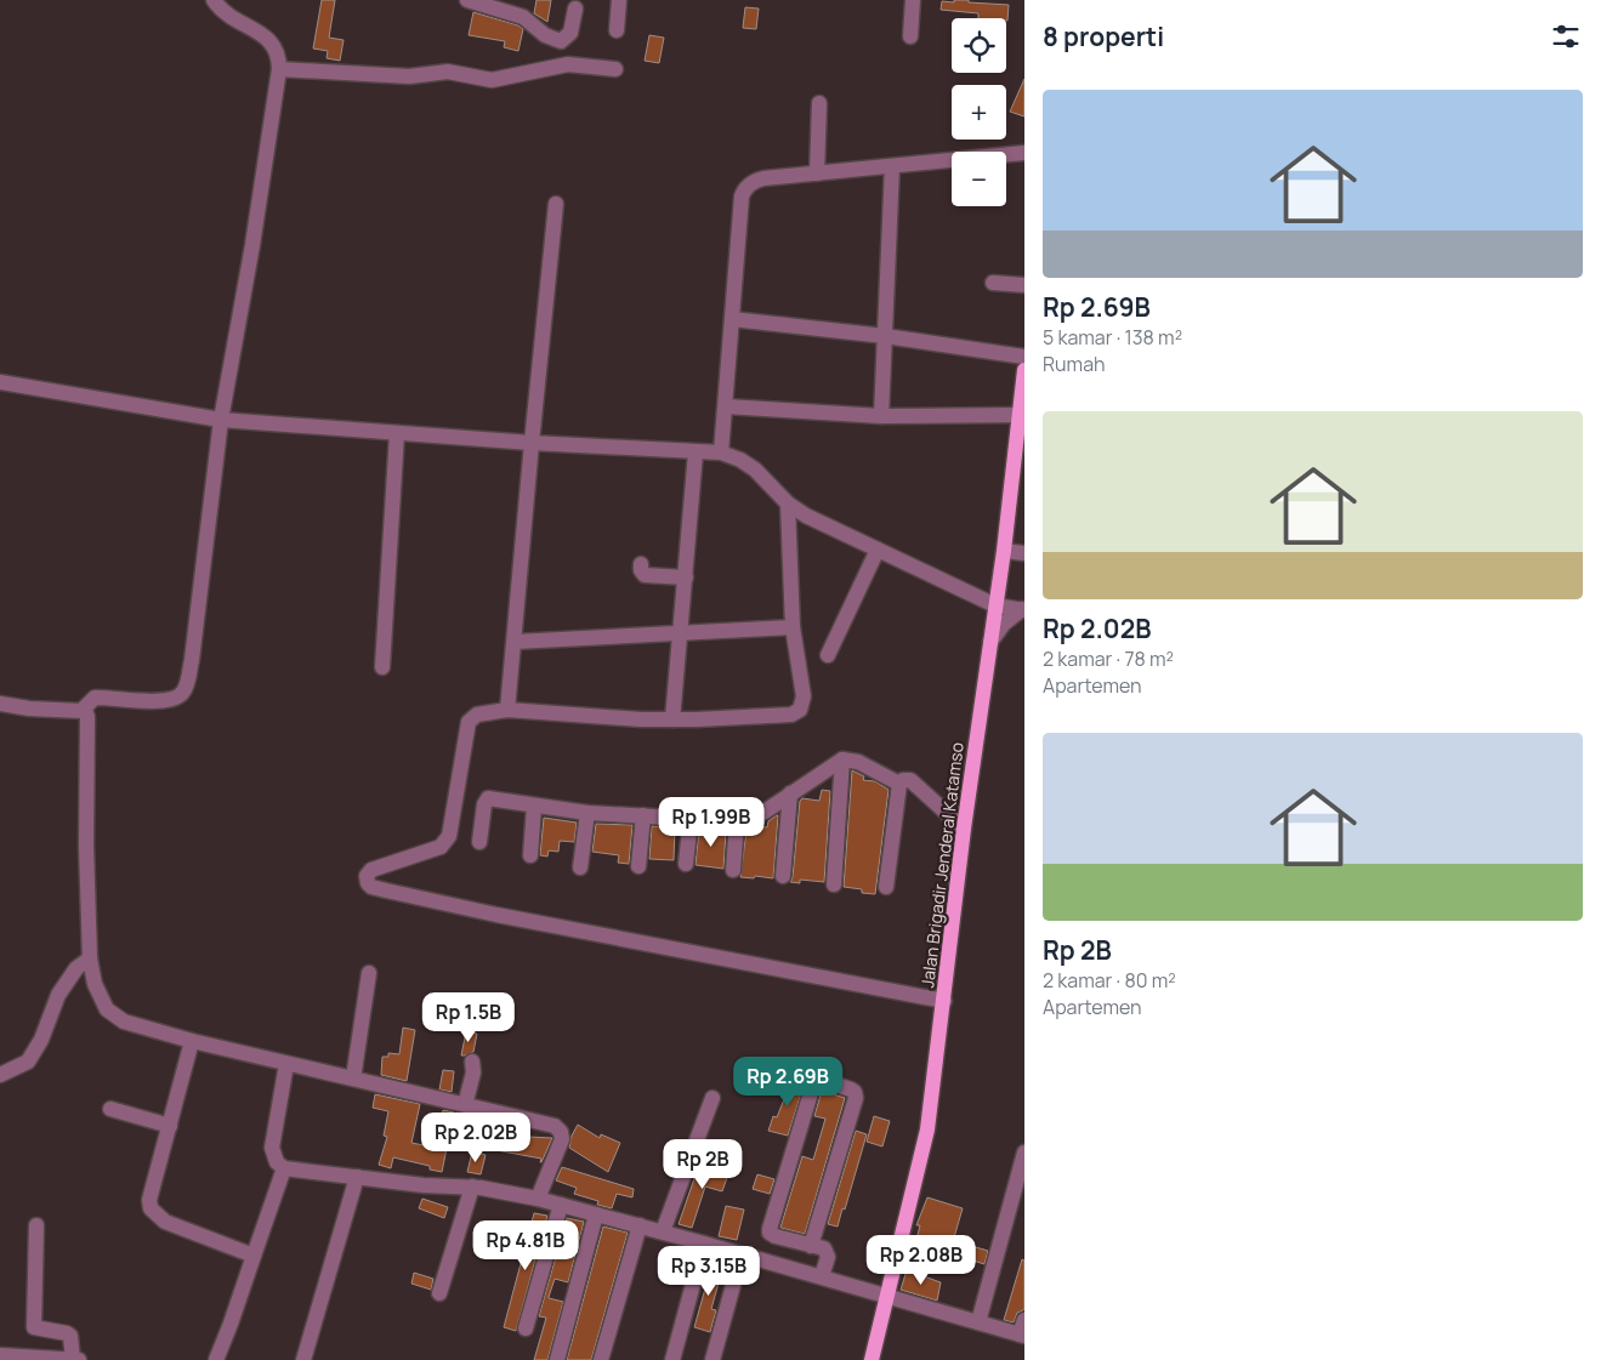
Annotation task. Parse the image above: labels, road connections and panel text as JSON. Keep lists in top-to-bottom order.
{
  "streets": {
    "main road": ["Jalan Brigadir Jenderal Katamso"]
  },
  "page": {
    "heading": "8 properti",
    "map_buttons": ["+", "−"],
    "list": [
      {
        "name": "Rp 2.69B",
        "note": "5 kamar · 138 m² · Rumah"
      },
      {
        "name": "Rp 2.02B",
        "note": "2 kamar · 78 m² · Apartemen"
      },
      {
        "name": "Rp 2B",
        "note": "2 kamar · 80 m² · Apartemen"
      }
    ],
    "price": [
      "Rp 1.99B",
      "Rp 1.5B",
      "Rp 2.69B",
      "Rp 2.02B",
      "Rp 2B",
      "Rp 4.81B",
      "Rp 2.08B",
      "Rp 3.15B"
    ]
  }
}
